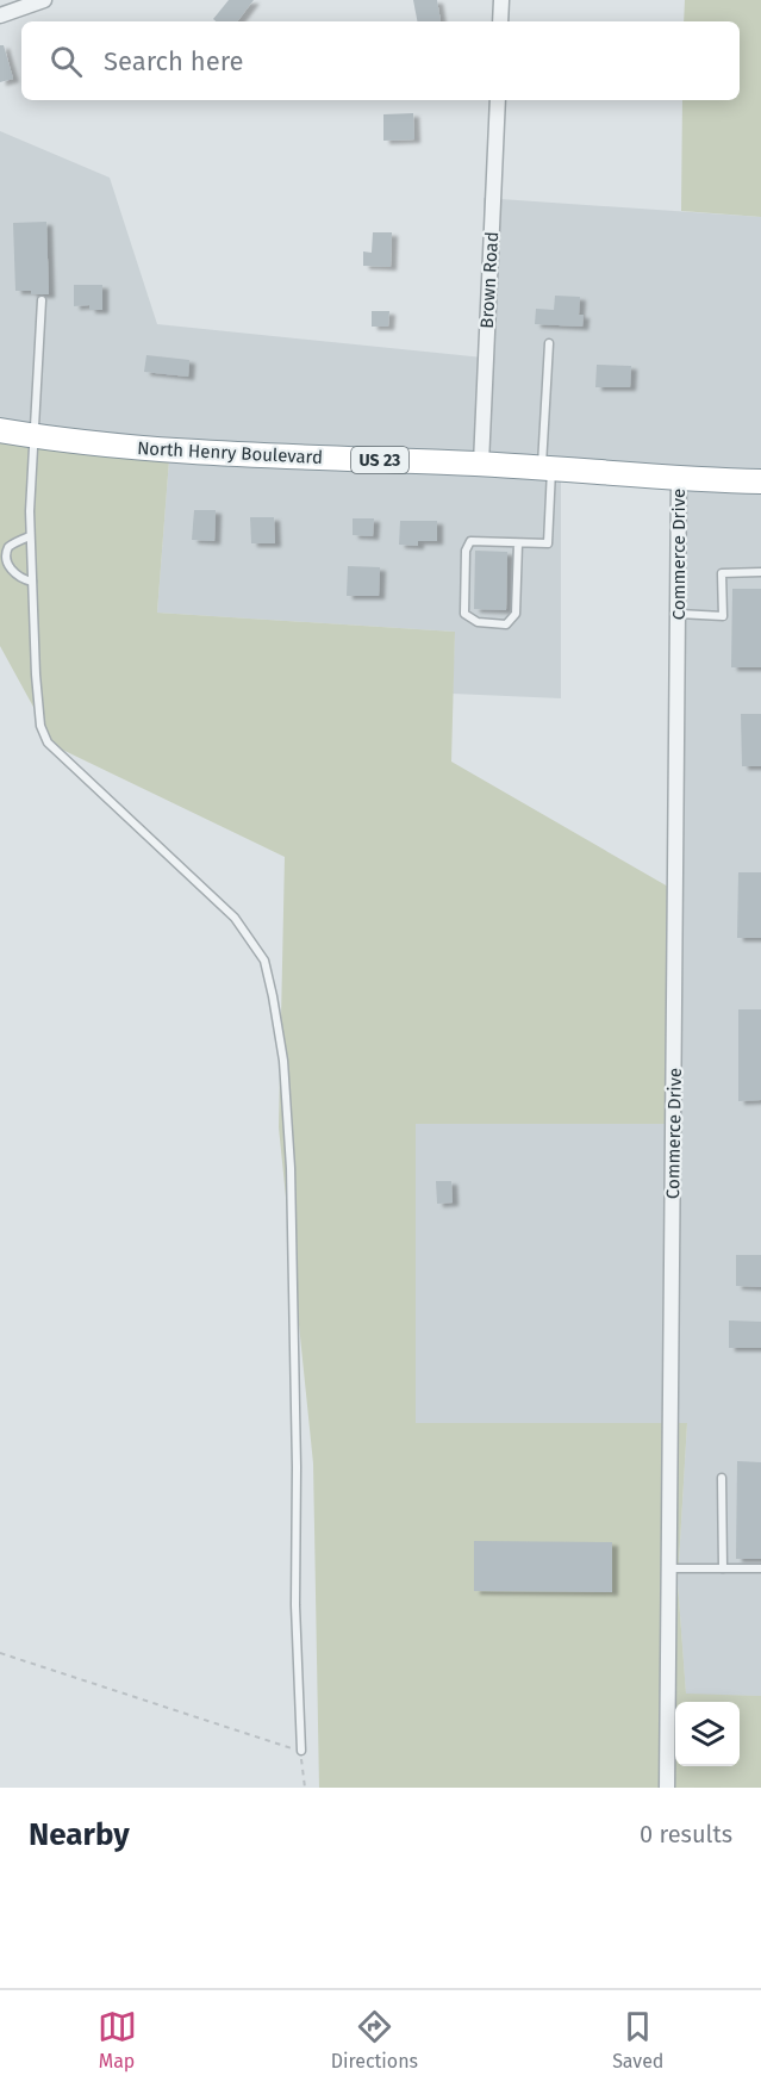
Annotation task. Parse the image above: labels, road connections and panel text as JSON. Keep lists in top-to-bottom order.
{
  "streets": {
    "highway": ["North Henry Boulevard", "US 23"],
    "street": ["Brown Road", "Commerce Drive"]
  },
  "crossings": [
    ["Brown Road", "North Henry Boulevard"],
    ["North Henry Boulevard", "Commerce Drive"]
  ],
  "page": {
    "search": "Search here",
    "heading": ["Nearby", "0 results"],
    "nav": ["Map", "Directions", "Saved"]
  }
}
